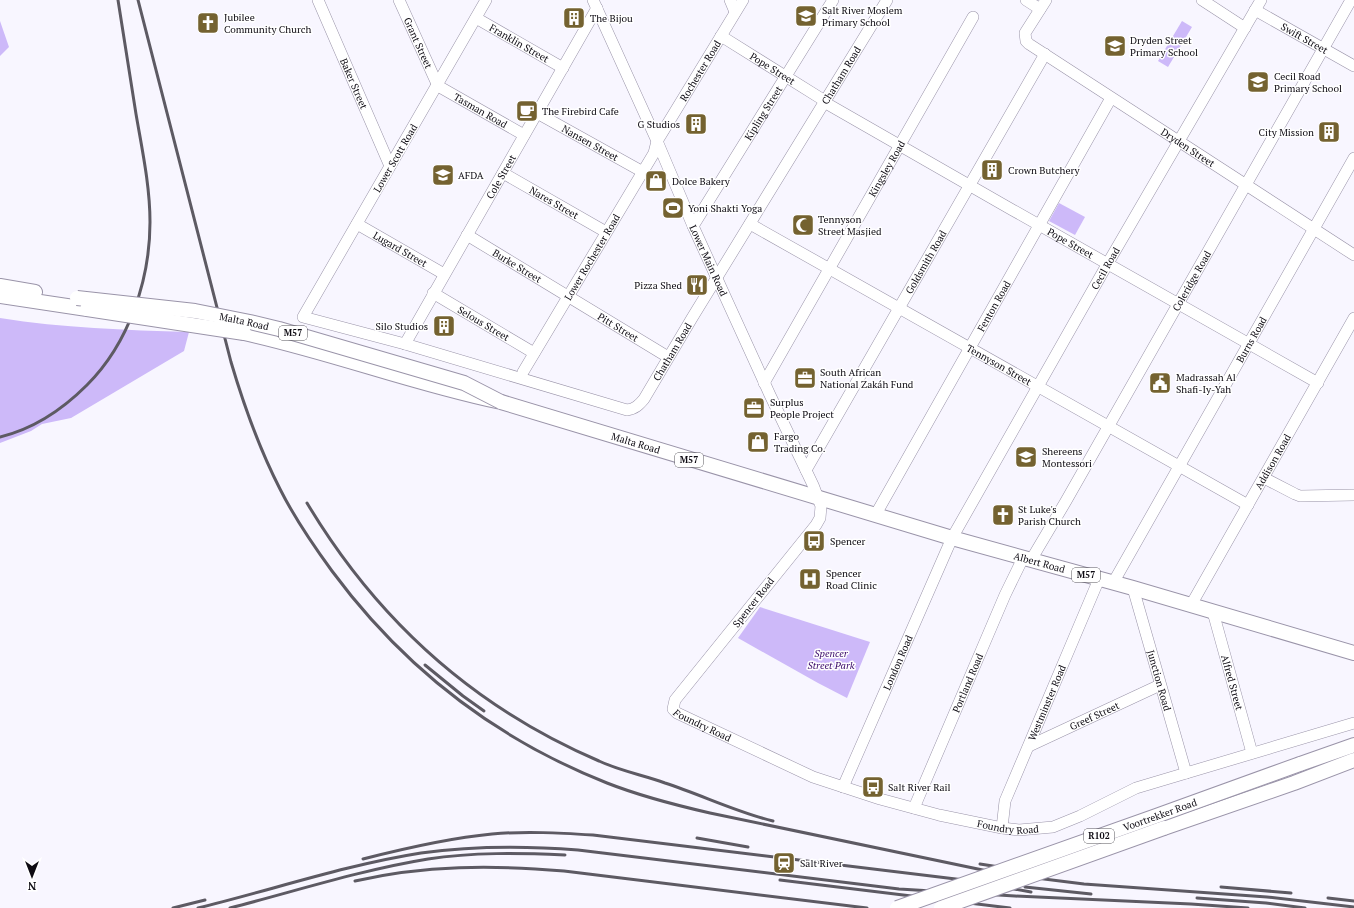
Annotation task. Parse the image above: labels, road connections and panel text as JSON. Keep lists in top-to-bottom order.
{
  "streets": {
    "main road": [
      "Malta Road",
      "M57",
      "Albert Road",
      "Voortrekker Road",
      "R102"
    ],
    "street": [
      "Swift Street",
      "Grant Street",
      "Franklin Street",
      "Pope Street",
      "Rochester Road",
      "Chatham Road",
      "Baker Street",
      "Tasman Road",
      "Kipling Street",
      "Nansen Street",
      "Dryden Street",
      "Lower Scott Road",
      "Kingsley Road",
      "Cole Street",
      "Nares Street",
      "Lugard Street",
      "Lower Rochester Road",
      "Lower Main Road",
      "Goldsmith Road",
      "Burke Street",
      "Cecil Road",
      "Coleridge Road",
      "Fenton Road",
      "Selous Street",
      "Pitt Street",
      "Burns Road",
      "Tennyson Street",
      "Addison Road",
      "Spencer Road",
      "London Road",
      "Junction Road",
      "Alfred Street",
      "Portland Road",
      "Westminster Road",
      "Greef Street",
      "Foundry Road"
    ]
  },
  "crossings": [
    ["Swift Street", "Cecil Road"],
    ["Swift Street", "Coleridge Road"],
    ["Grant Street", "Tasman Road"],
    ["Grant Street", "Lower Scott Road"],
    ["Franklin Street", "Lower Scott Road"],
    ["Franklin Street", "Cole Street"],
    ["Pope Street", "Rochester Road"],
    ["Pope Street", "Chatham Road"],
    ["Pope Street", "Kipling Street"],
    ["Pope Street", "Kingsley Road"],
    ["Pope Street", "Goldsmith Road"],
    ["Pope Street", "Cecil Road"],
    ["Pope Street", "Coleridge Road"],
    ["Pope Street", "Fenton Road"],
    ["Pope Street", "Burns Road"],
    ["Pope Street", "Addison Road"],
    ["Rochester Road", "Lower Rochester Road"],
    ["Rochester Road", "Lower Main Road"],
    ["Chatham Road", "Lower Scott Road"],
    ["Chatham Road", "Cole Street"],
    ["Chatham Road", "Lower Main Road"],
    ["Chatham Road", "Pitt Street"],
    ["Chatham Road", "Tennyson Street"],
    ["Baker Street", "Lower Scott Road"],
    ["Tasman Road", "Lower Scott Road"],
    ["Tasman Road", "Cole Street"],
    ["Kipling Street", "Lower Main Road"],
    ["Nansen Street", "Cole Street"],
    ["Nansen Street", "Lower Rochester Road"],
    ["Dryden Street", "Goldsmith Road"],
    ["Dryden Street", "Cecil Road"],
    ["Dryden Street", "Coleridge Road"],
    ["Dryden Street", "Fenton Road"],
    ["Dryden Street", "Burns Road"],
    ["Lower Scott Road", "Lugard Street"],
    ["Kingsley Road", "Lower Main Road"],
    ["Kingsley Road", "Tennyson Street"],
    ["Cole Street", "Nares Street"],
    ["Cole Street", "Lugard Street"],
    ["Cole Street", "Lower Main Road"],
    ["Cole Street", "Burke Street"],
    ["Cole Street", "Selous Street"],
    ["Nares Street", "Lower Rochester Road"],
    ["Lower Rochester Road", "Lower Main Road"],
    ["Lower Rochester Road", "Burke Street"],
    ["Lower Rochester Road", "Selous Street"],
    ["Lower Rochester Road", "Pitt Street"],
    ["Lower Main Road", "Goldsmith Road"],
    ["Lower Main Road", "Malta Road"],
    ["Lower Main Road", "Albert Road"],
    ["Lower Main Road", "Spencer Road"],
    ["Goldsmith Road", "Tennyson Street"],
    ["Burke Street", "Pitt Street"],
    ["Cecil Road", "Tennyson Street"],
    ["Cecil Road", "Albert Road"],
    ["Cecil Road", "London Road"],
    ["Coleridge Road", "Tennyson Street"],
    ["Coleridge Road", "Albert Road"],
    ["Coleridge Road", "Portland Road"],
    ["Fenton Road", "Tennyson Street"],
    ["Fenton Road", "Albert Road"],
    ["Malta Road", "Albert Road"],
    ["Malta Road", "Spencer Road"],
    ["Burns Road", "Tennyson Street"],
    ["Burns Road", "Albert Road"],
    ["Burns Road", "Westminster Road"],
    ["Tennyson Street", "Addison Road"],
    ["Addison Road", "Albert Road"],
    ["Albert Road", "Spencer Road"],
    ["Albert Road", "London Road"],
    ["Albert Road", "Junction Road"],
    ["Albert Road", "Alfred Street"],
    ["Albert Road", "Portland Road"],
    ["Albert Road", "Westminster Road"],
    ["Spencer Road", "Foundry Road"],
    ["London Road", "Foundry Road"],
    ["Junction Road", "Greef Street"],
    ["Junction Road", "Foundry Road"],
    ["Alfred Street", "Foundry Road"],
    ["Portland Road", "Foundry Road"],
    ["Westminster Road", "Greef Street"],
    ["Westminster Road", "Foundry Road"]
  ],
  "parks": ["Spencer Street Park"],
  "places": {
    "school or university": [
      "Salt River Moslem Primary School",
      "Dryden Street Primary School",
      "Cecil Road Primary School",
      "AFDA",
      "Shereens Montessori"
    ],
    "building": [
      "The Bijou",
      "G Studios",
      "City Mission",
      "Crown Butchery",
      "Silo Studios"
    ],
    "church": ["Jubilee Community Church", "St Luke's Parish Church"],
    "cafe": ["The Firebird Cafe"],
    "shop": ["Dolce Bakery", "Fargo Trading Co."],
    "sports": ["Yoni Shakti Yoga"],
    "mosque": ["Tennyson Street Masjied"],
    "restaurant": ["Pizza Shed"],
    "office": ["South African National Zakáh Fund", "Surplus People Project"],
    "public building": ["Madrassah Al Shafi-Iy-Yah"],
    "bus stop": ["Spencer", "Salt River Rail"],
    "hospital": ["Spencer Road Clinic"],
    "station": ["Salt River"]
  },
  "north": "bottom"
}
